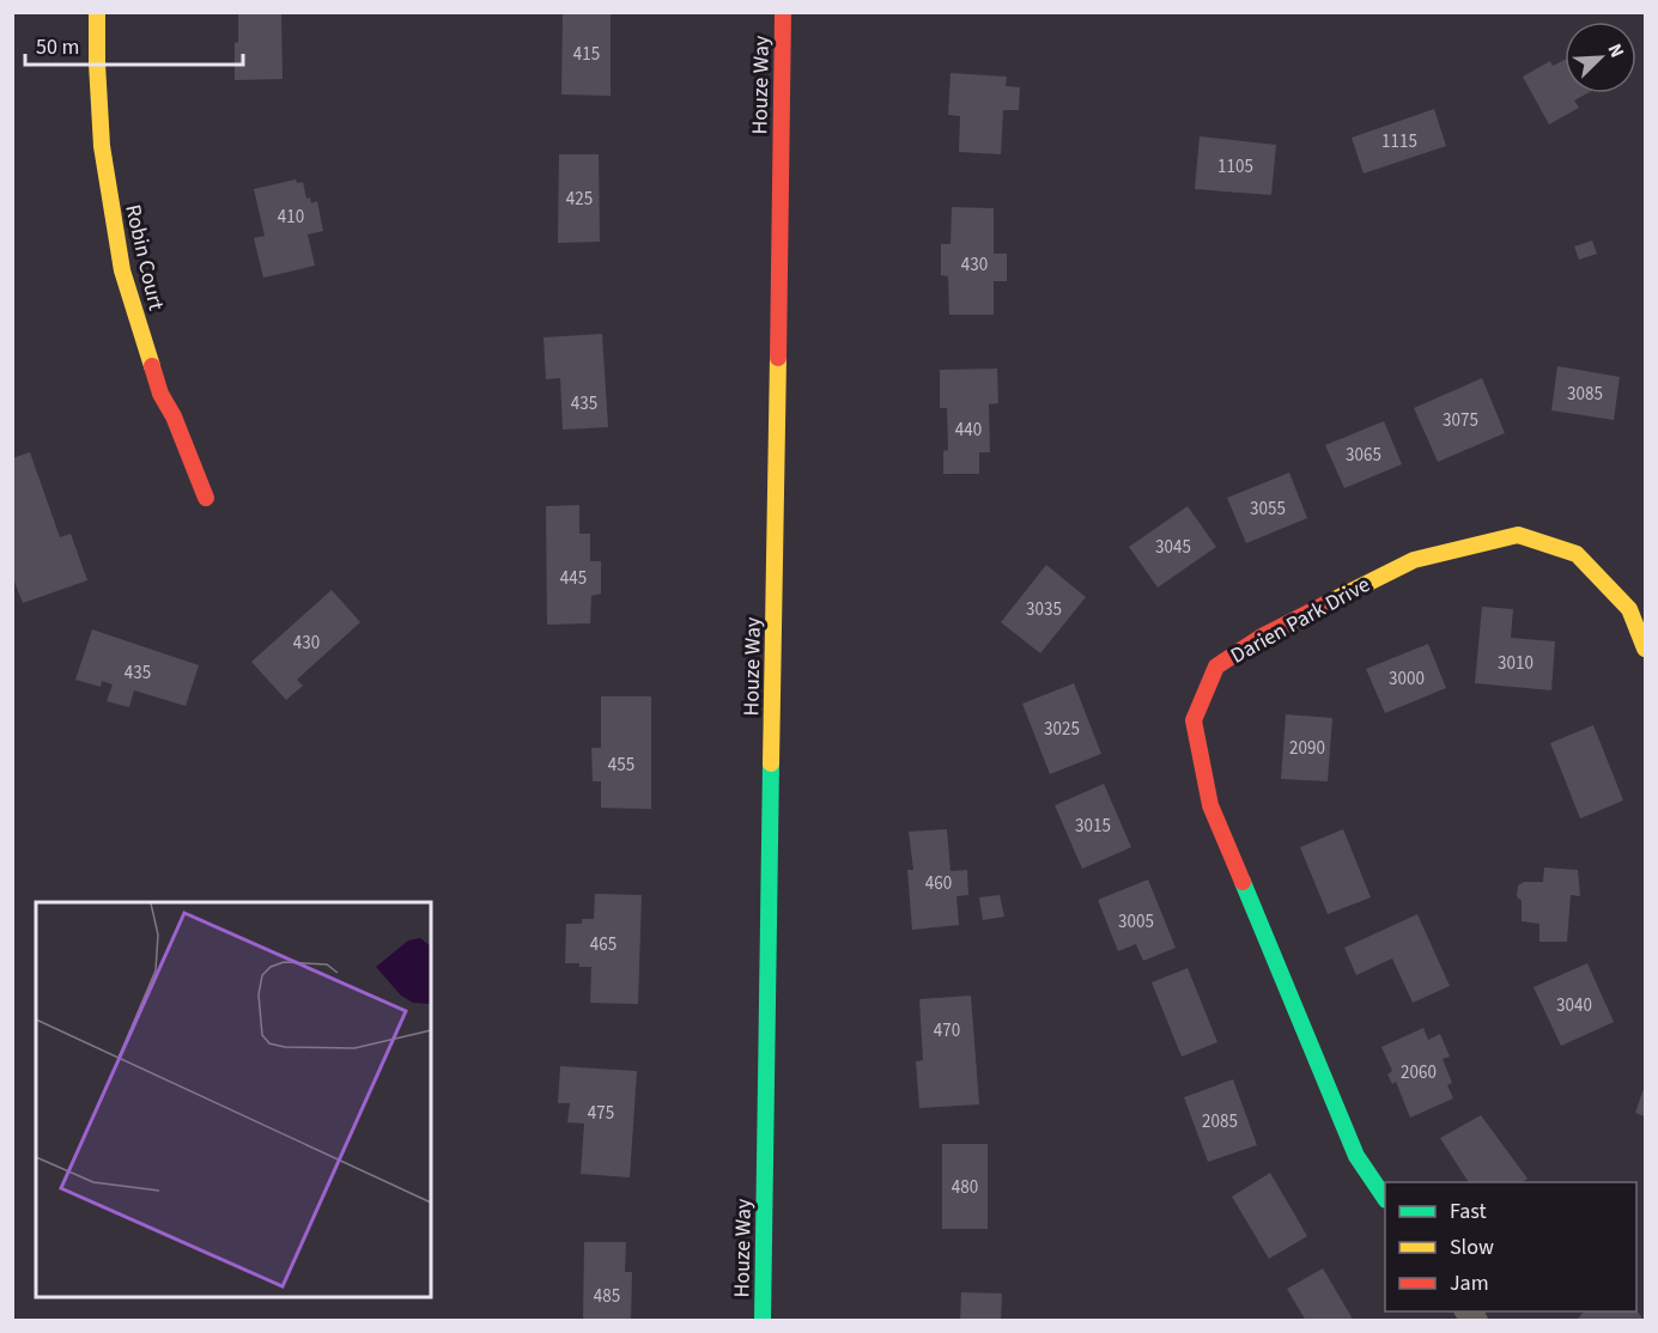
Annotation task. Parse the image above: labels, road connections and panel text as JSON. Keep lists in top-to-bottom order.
{
  "streets": {
    "street": ["Houze Way", "Robin Court", "Darien Park Drive"]
  },
  "house_numbers": [
    "415",
    "1115",
    "1105",
    "425",
    "410",
    "430",
    "3085",
    "435",
    "3075",
    "440",
    "3065",
    "3055",
    "3045",
    "445",
    "3035",
    "430",
    "3010",
    "435",
    "3000",
    "3025",
    "2090",
    "455",
    "3015",
    "460",
    "3005",
    "465",
    "3040",
    "470",
    "2060",
    "475",
    "2085",
    "480",
    "485"
  ],
  "legend": ["Fast", "Slow", "Jam"],
  "scale_bar": "50 m",
  "north": "top right"
}
